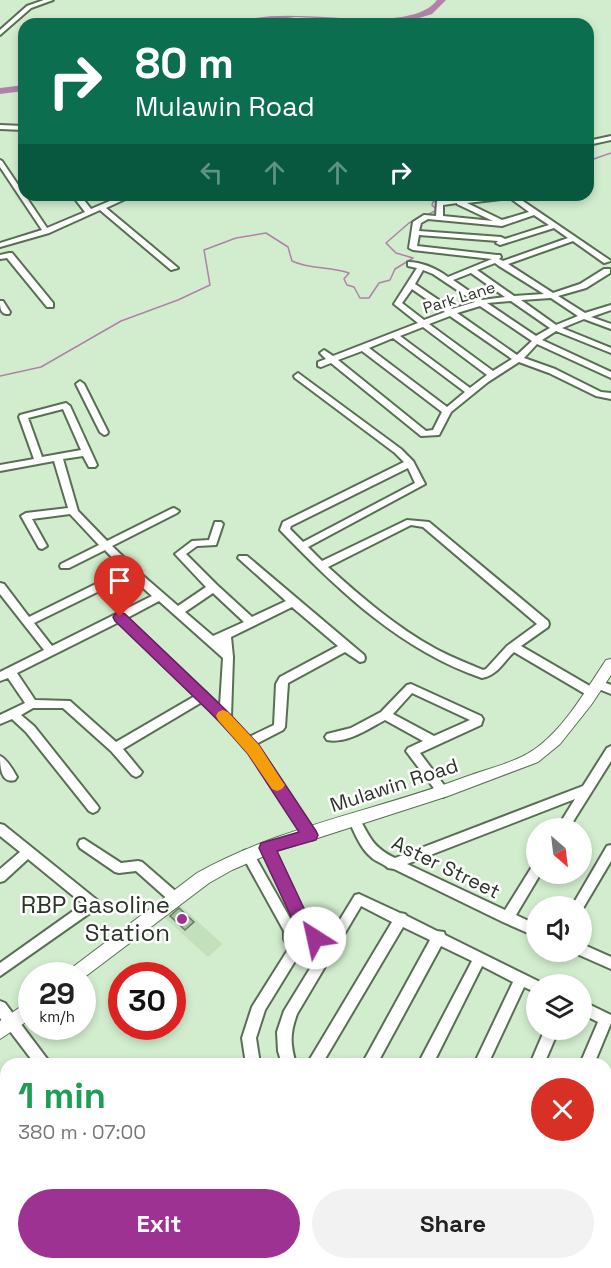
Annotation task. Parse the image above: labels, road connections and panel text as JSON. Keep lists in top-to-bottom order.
{
  "streets": {
    "main road": ["Mulawin Road"],
    "street": ["Park Lane", "Aster Street"]
  },
  "crossings": [
    ["Mulawin Road", "Aster Street"]
  ],
  "places": ["RBP Gasoline Station"],
  "north": "bottom right",
  "page": {
    "turn": ["80 m", "Mulawin Road"],
    "speed": "29 km/h",
    "limit": "30",
    "heading": ["1 min", "380 m · 07:00"],
    "buttons": ["Exit", "Share"]
  }
}
